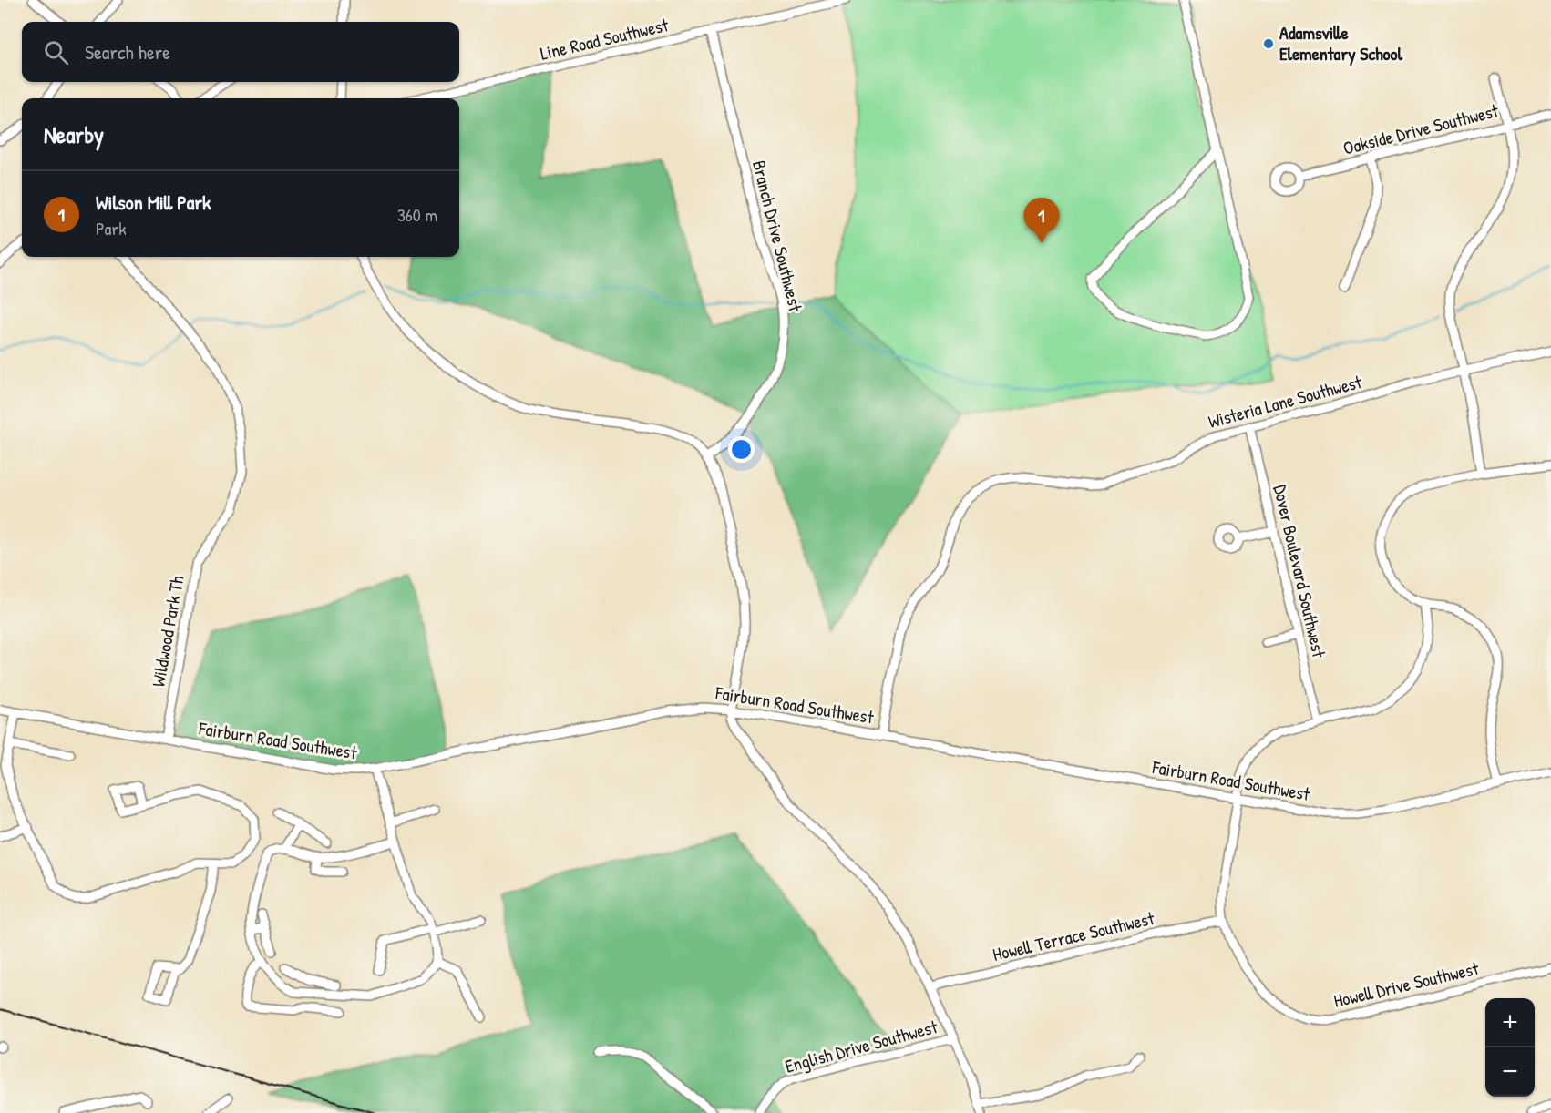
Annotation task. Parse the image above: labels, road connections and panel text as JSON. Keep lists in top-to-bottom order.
{
  "streets": {
    "street": [
      "Line Road Southwest",
      "Oakside Drive Southwest",
      "Branch Drive Southwest",
      "Wisteria Lane Southwest",
      "Dover Boulevard Southwest",
      "Wildwood Park Th",
      "Fairburn Road Southwest",
      "Howell Terrace Southwest",
      "Howell Drive Southwest",
      "English Drive Southwest"
    ]
  },
  "crossings": [
    ["Line Road Southwest", "Branch Drive Southwest"],
    ["Wisteria Lane Southwest", "Dover Boulevard Southwest"],
    ["Wisteria Lane Southwest", "Fairburn Road Southwest"],
    ["Dover Boulevard Southwest", "Howell Drive Southwest"],
    ["Wildwood Park Th", "Fairburn Road Southwest"],
    ["Fairburn Road Southwest", "Howell Drive Southwest"],
    ["Howell Terrace Southwest", "Howell Drive Southwest"]
  ],
  "places": ["Adamsville Elementary School"],
  "page": {
    "search": "Search here",
    "heading": "Nearby",
    "list": [
      {
        "mark": "1",
        "name": "Wilson Mill Park",
        "note": "Park",
        "value": "360 m"
      }
    ],
    "pins": "1",
    "map_buttons": ["+", "−"]
  }
}
